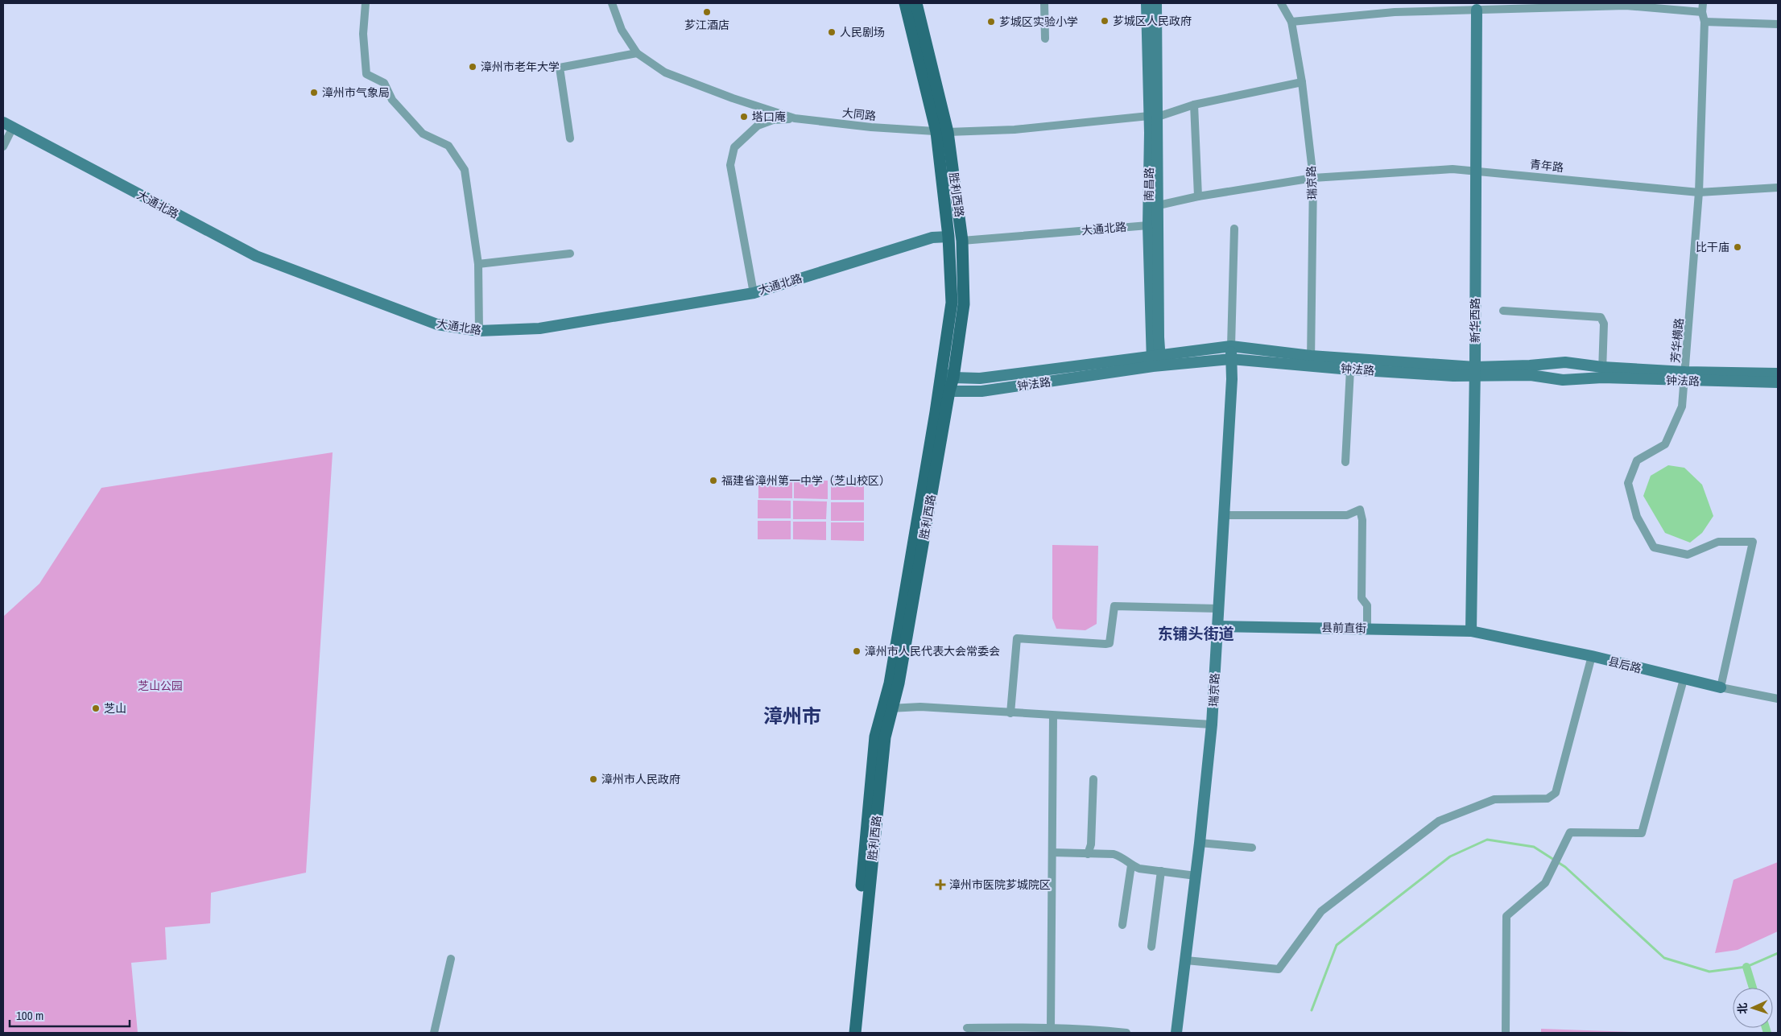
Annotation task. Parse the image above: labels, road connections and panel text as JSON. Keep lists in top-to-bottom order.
{
  "streets": {
    "main road": ["胜利西路"],
    "street": [
      "大同路",
      "青年路",
      "瑞京路",
      "南昌路",
      "大通北路",
      "新华西路",
      "芳华横路",
      "钟法路",
      "县前直街",
      "县后路"
    ]
  },
  "crossings": [
    ["大同路", "瑞京路"],
    ["大同路", "南昌路"],
    ["大同路", "胜利西路"],
    ["青年路", "瑞京路"],
    ["青年路", "南昌路"],
    ["青年路", "新华西路"],
    ["青年路", "芳华横路"],
    ["瑞京路", "钟法路"],
    ["瑞京路", "县前直街"],
    ["南昌路", "大通北路"],
    ["南昌路", "钟法路"],
    ["胜利西路", "大通北路"],
    ["胜利西路", "钟法路"],
    ["新华西路", "钟法路"],
    ["新华西路", "县前直街"],
    ["新华西路", "县后路"],
    ["芳华横路", "钟法路"],
    ["芳华横路", "县后路"],
    ["县前直街", "县后路"]
  ],
  "districts": ["东铺头街道", "漳州市"],
  "parks": ["芝山公园"],
  "places": {
    "other": [
      "芗江酒店",
      "芗城区人民政府",
      "芗城区实验小学",
      "人民剧场",
      "漳州市老年大学",
      "漳州市气象局",
      "塔口庵",
      "比干庙",
      "福建省漳州第一中学（芝山校区）",
      "漳州市人民代表大会常委会",
      "芝山",
      "漳州市人民政府"
    ],
    "health": ["漳州市医院芗城院区"]
  },
  "scale_bar": "100 m",
  "north": "left"
}
